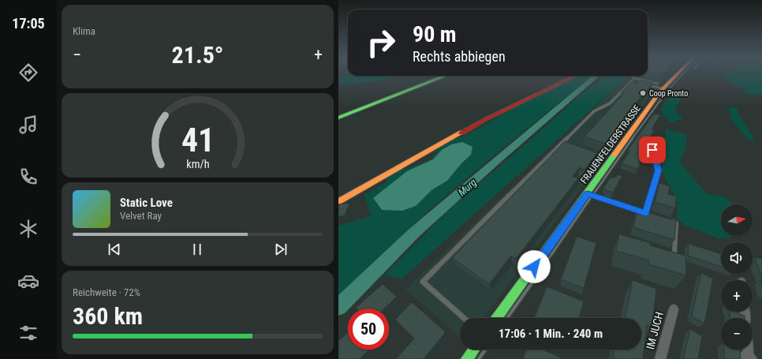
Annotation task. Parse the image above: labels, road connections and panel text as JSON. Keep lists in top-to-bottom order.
{
  "streets": {
    "main road": ["FRAUENFELDERSTRASSE"],
    "street": ["IM JUCH"]
  },
  "water": ["Murg"],
  "places": ["Coop Pronto"],
  "north": "right",
  "page": {
    "tabs": "17:05",
    "tile": [
      "Klima",
      ["Reichweite · 72%", "360 km"]
    ],
    "turn": ["90 m", "Rechts abbiegen"],
    "heat": ["−", "21.5°", "+"],
    "song": ["Static Love", "Velvet Ray"],
    "map_buttons": ["+", "−"],
    "limit": "50",
    "trip": "17:06 · 1 Min. · 240 m",
    "gauge": ["41", "km/h"]
  }
}
